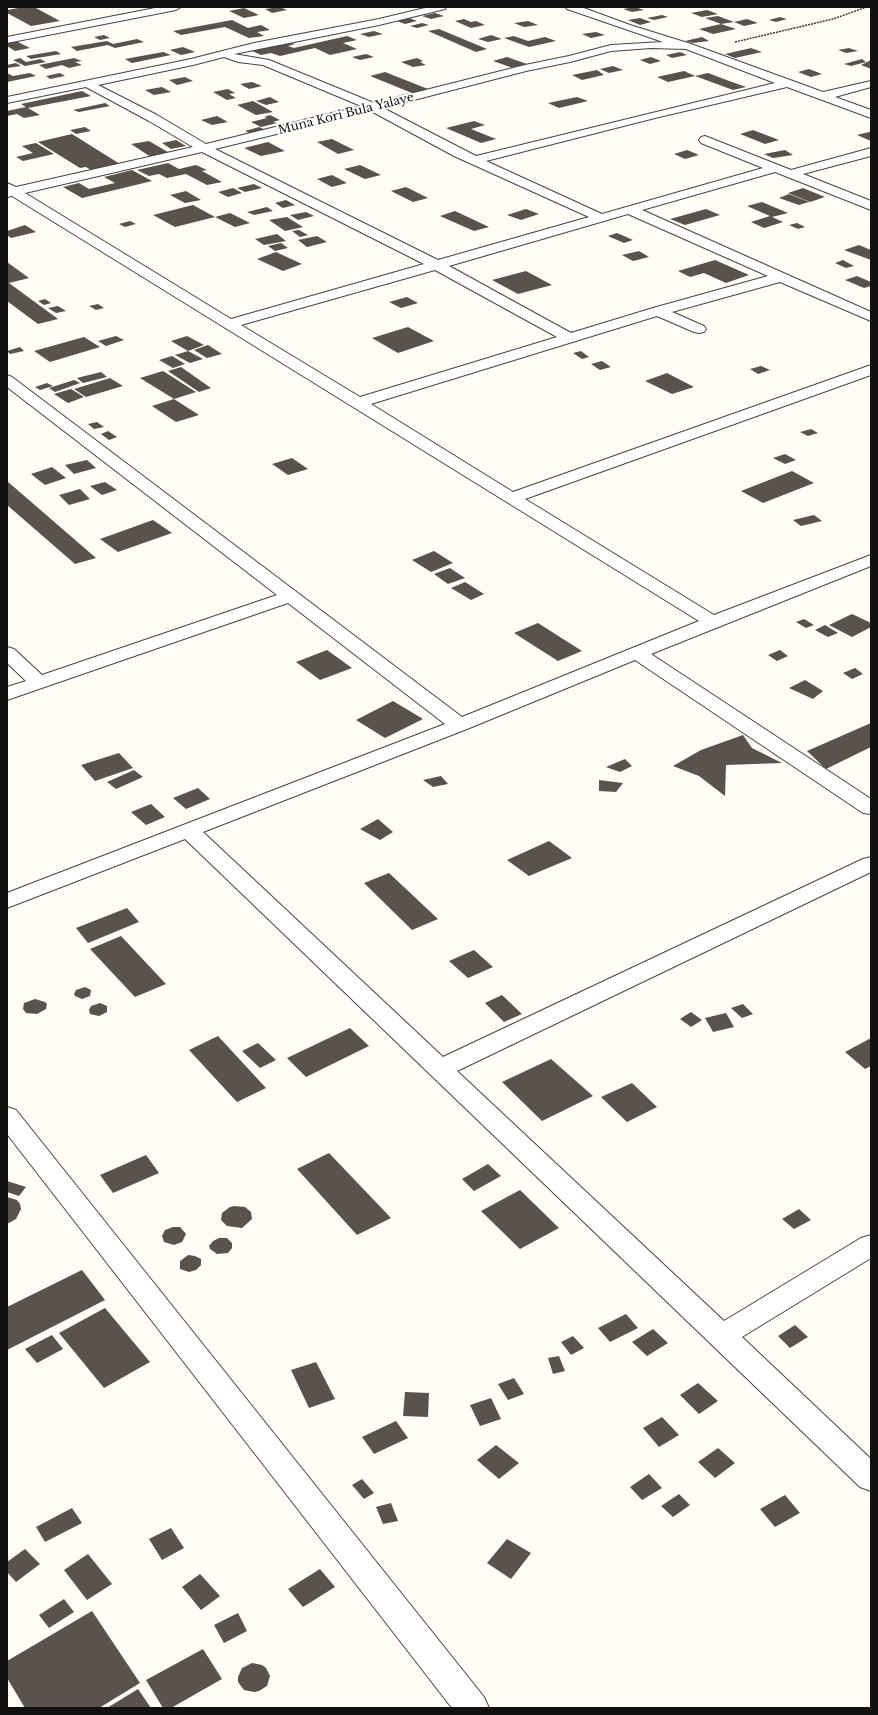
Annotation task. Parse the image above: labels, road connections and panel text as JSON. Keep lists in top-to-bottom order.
{
  "streets": {
    "street": ["Muna Kori Bula Yalaye"]
  }
}
